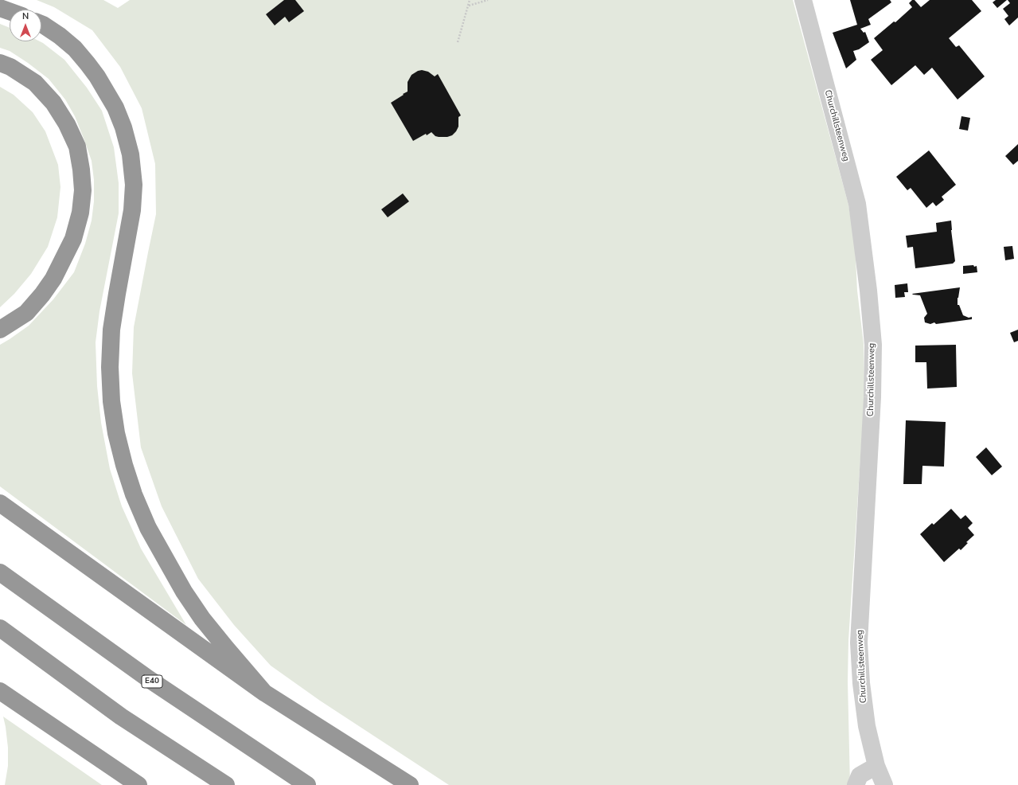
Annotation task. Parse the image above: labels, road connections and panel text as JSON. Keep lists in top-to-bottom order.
{
  "streets": {
    "highway": ["E40"],
    "street": ["Churchillsteenweg"]
  },
  "north": "top"
}
